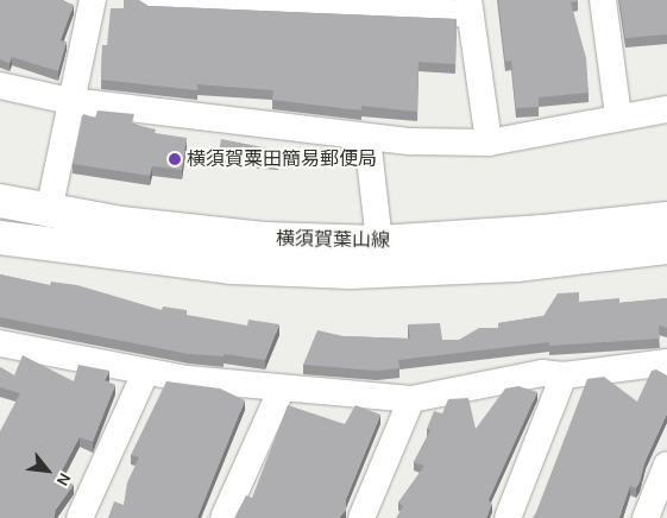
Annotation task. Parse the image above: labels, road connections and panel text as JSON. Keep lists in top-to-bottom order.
{
  "streets": {
    "main road": ["横須賀葉山線"]
  },
  "places": ["横須賀粟田簡易郵便局"],
  "north": "bottom right"
}
